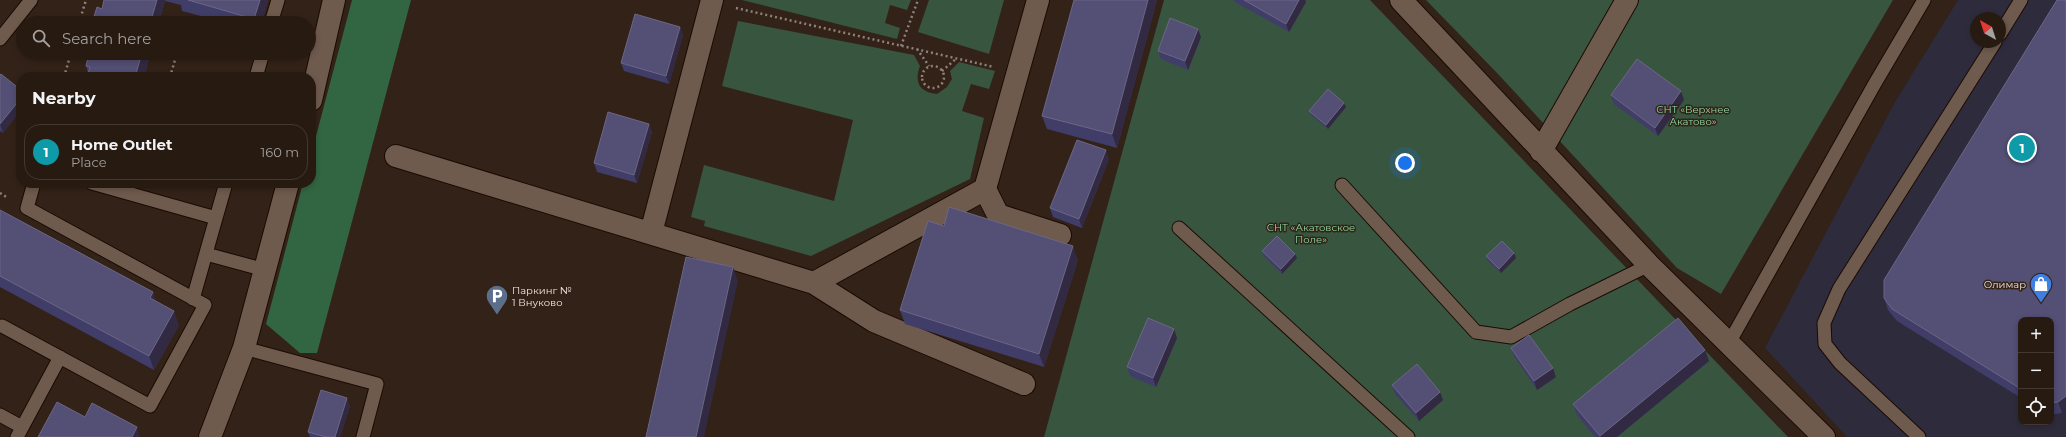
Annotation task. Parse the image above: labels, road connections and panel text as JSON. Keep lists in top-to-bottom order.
{
  "parks": ["СНТ «Верхнее Акатово»", "СНТ «Акатовское Поле»"],
  "places": {
    "shop": ["Олимар"],
    "parking": ["Паркинг № 1 Внуково"]
  },
  "north": "top left",
  "page": {
    "search": "Search here",
    "heading": "Nearby",
    "list": [
      {
        "mark": "1",
        "name": "Home Outlet",
        "note": "Place",
        "value": "160 m"
      }
    ],
    "pins": "1",
    "map_buttons": ["+", "−"]
  }
}
